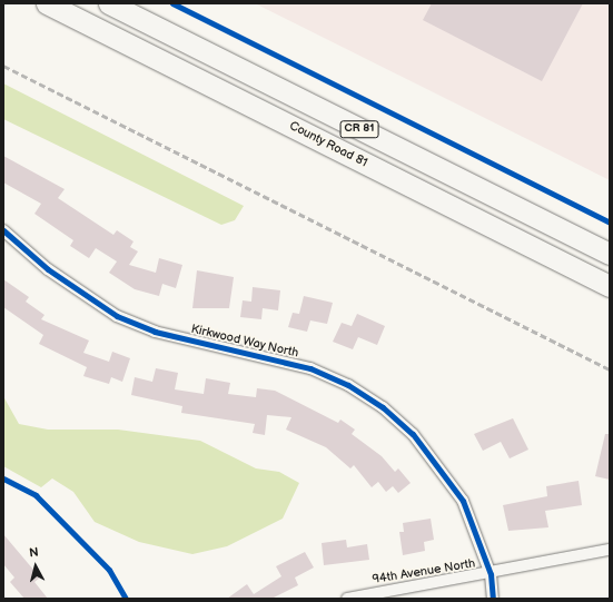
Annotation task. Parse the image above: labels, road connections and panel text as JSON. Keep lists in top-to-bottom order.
{
  "streets": {
    "highway": ["CR 81", "County Road 81"],
    "street": ["Kirkwood Way North", "94th Avenue North"]
  },
  "crossings": [
    ["Kirkwood Way North", "94th Avenue North"]
  ],
  "north": "top"
}
